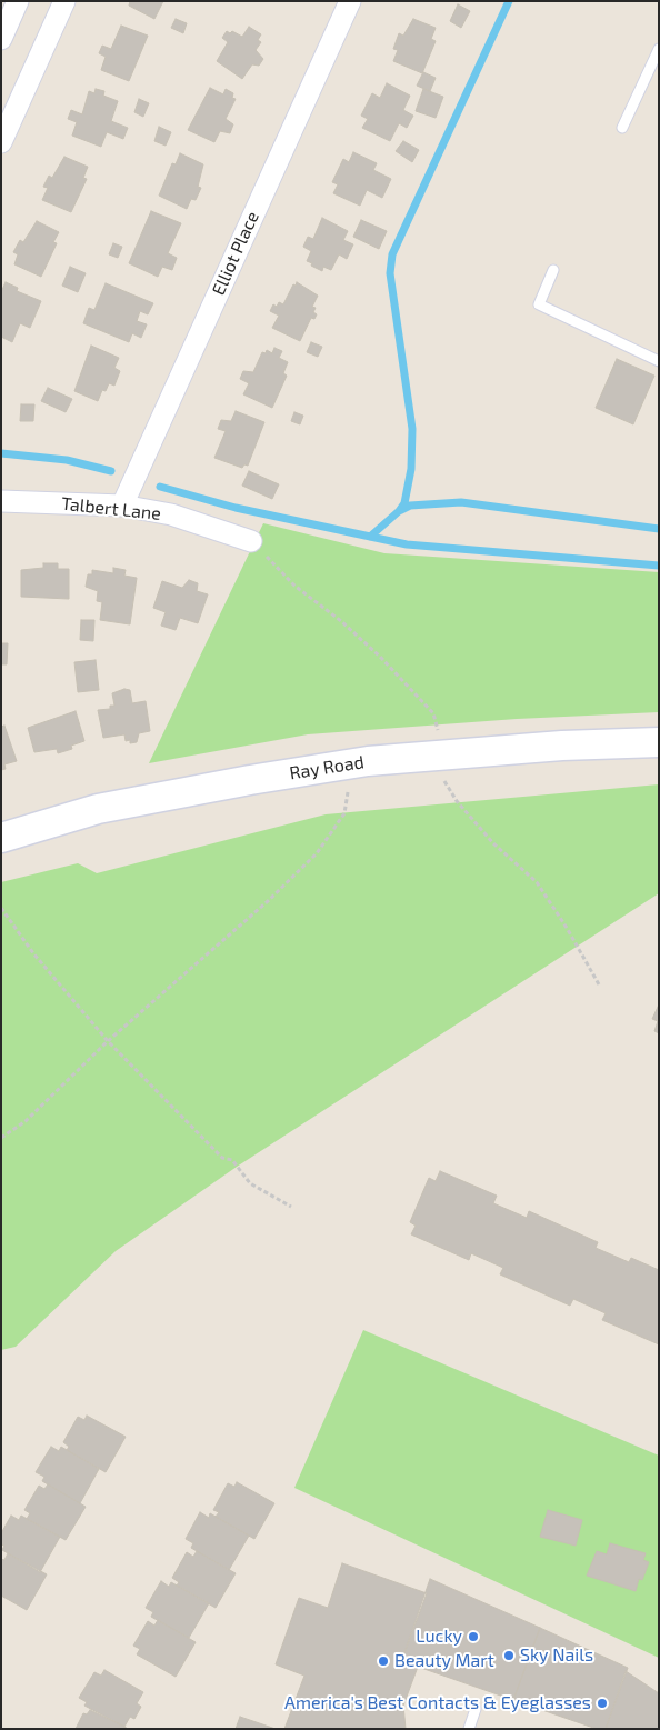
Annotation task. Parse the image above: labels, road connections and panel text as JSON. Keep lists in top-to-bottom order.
{
  "streets": {
    "street": ["Elliot Place", "Talbert Lane", "Ray Road"]
  },
  "crossings": [
    ["Elliot Place", "Talbert Lane"]
  ],
  "places": [
    "Lucky",
    "Sky Nails",
    "Beauty Mart",
    "America's Best Contacts & Eyeglasses"
  ]
}
